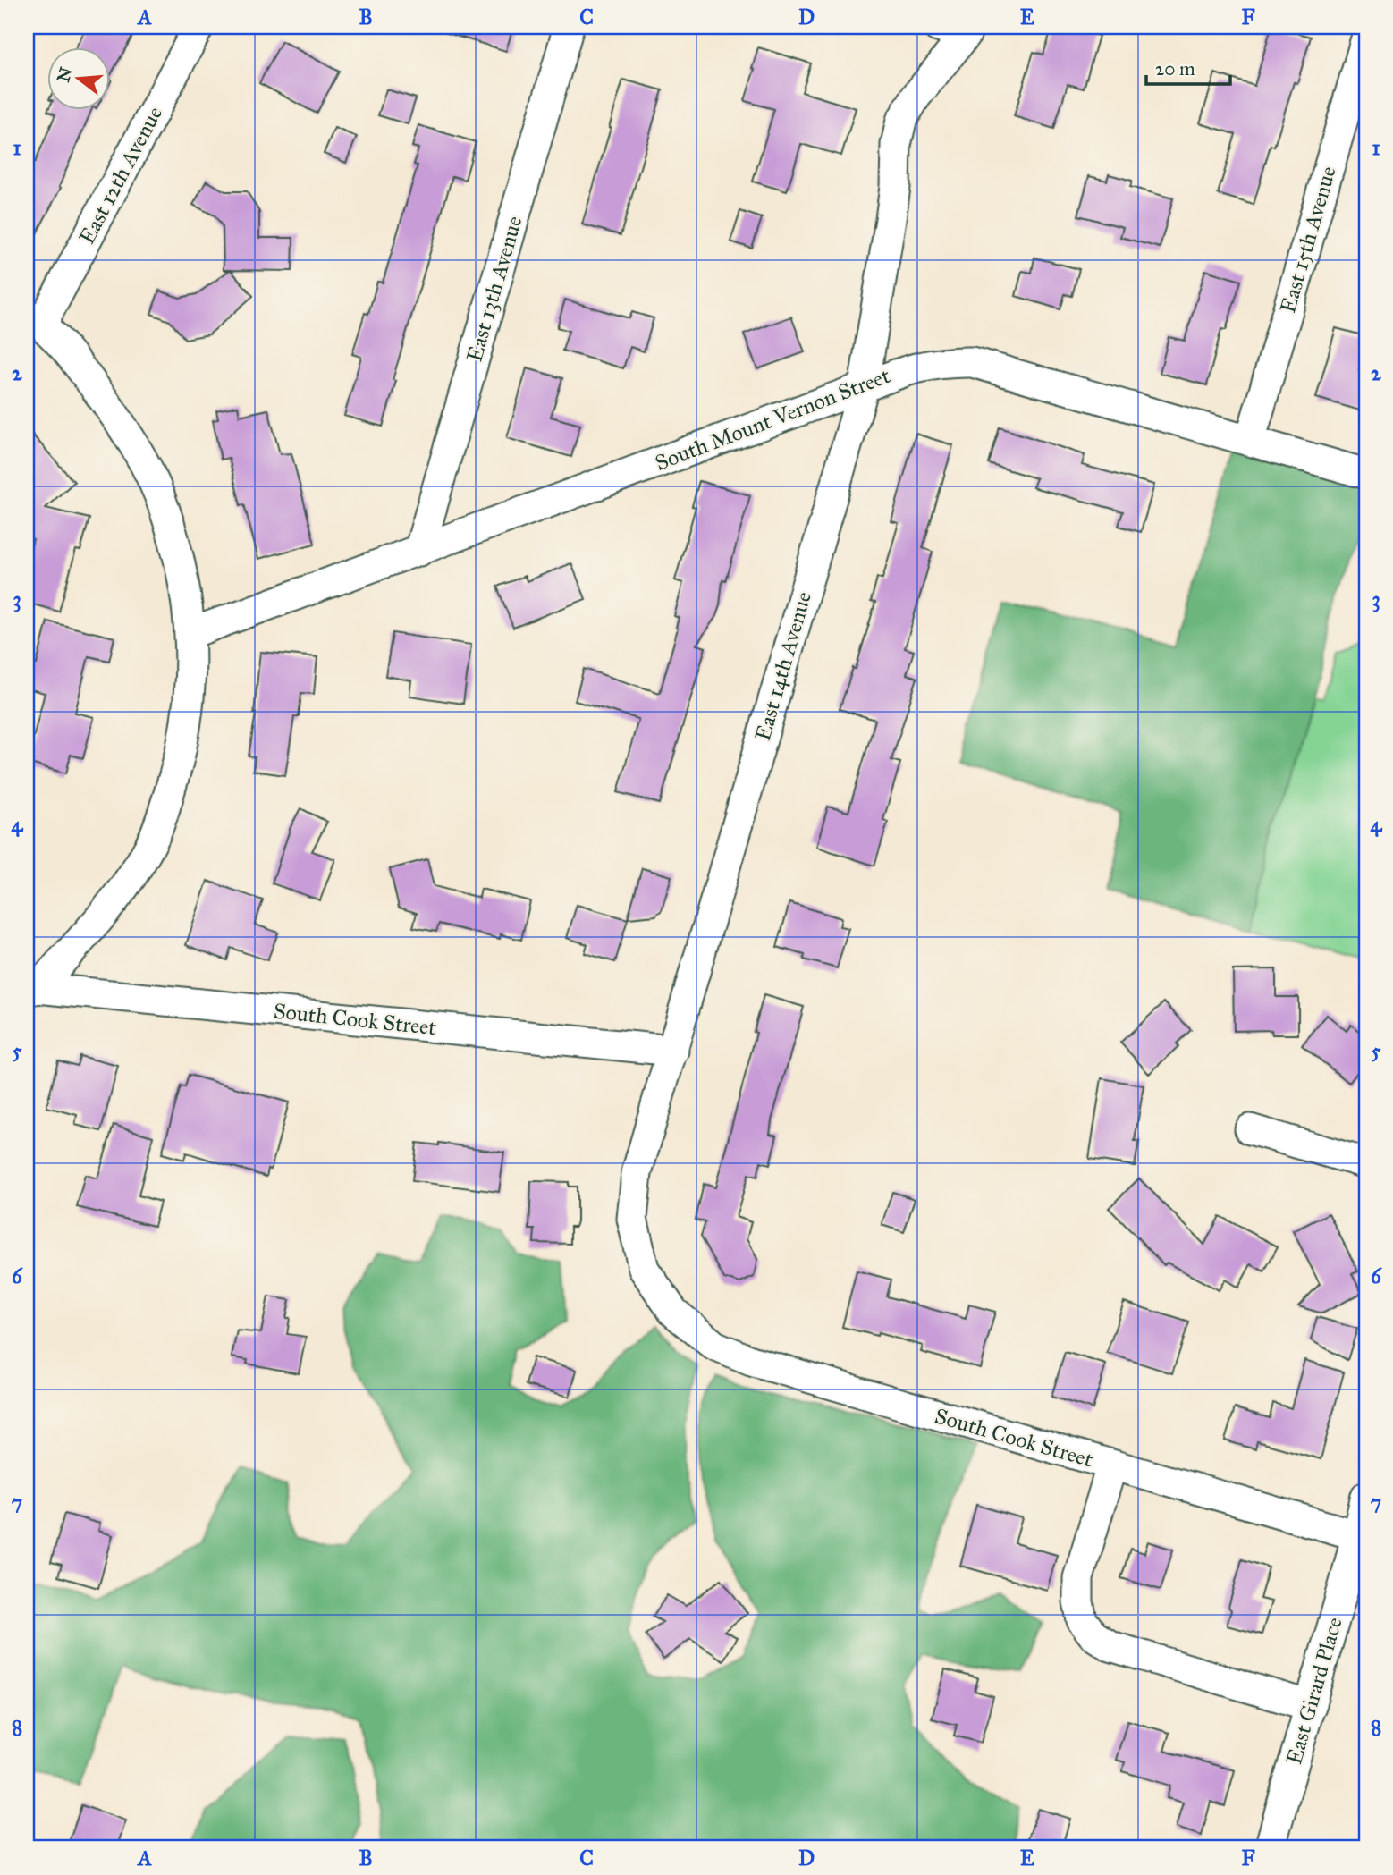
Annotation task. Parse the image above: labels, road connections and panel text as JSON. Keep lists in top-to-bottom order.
{
  "streets": {
    "street": [
      "East 12th Avenue",
      "East 15th Avenue",
      "East 13th Avenue",
      "South Mount Vernon Street",
      "East 14th Avenue",
      "South Cook Street",
      "East Girard Place"
    ]
  },
  "crossings": [
    ["East 15th Avenue", "South Mount Vernon Street"],
    ["East 13th Avenue", "South Mount Vernon Street"],
    ["South Mount Vernon Street", "East 14th Avenue"],
    ["East 14th Avenue", "South Cook Street"],
    ["South Cook Street", "East Girard Place"]
  ],
  "scale_bar": "20 m",
  "north": "left",
  "grid": {
    "columns": [
      "A",
      "B",
      "C",
      "D",
      "E",
      "F"
    ],
    "rows": [
      "1",
      "2",
      "3",
      "4",
      "5",
      "6",
      "7",
      "8"
    ]
  }
}
